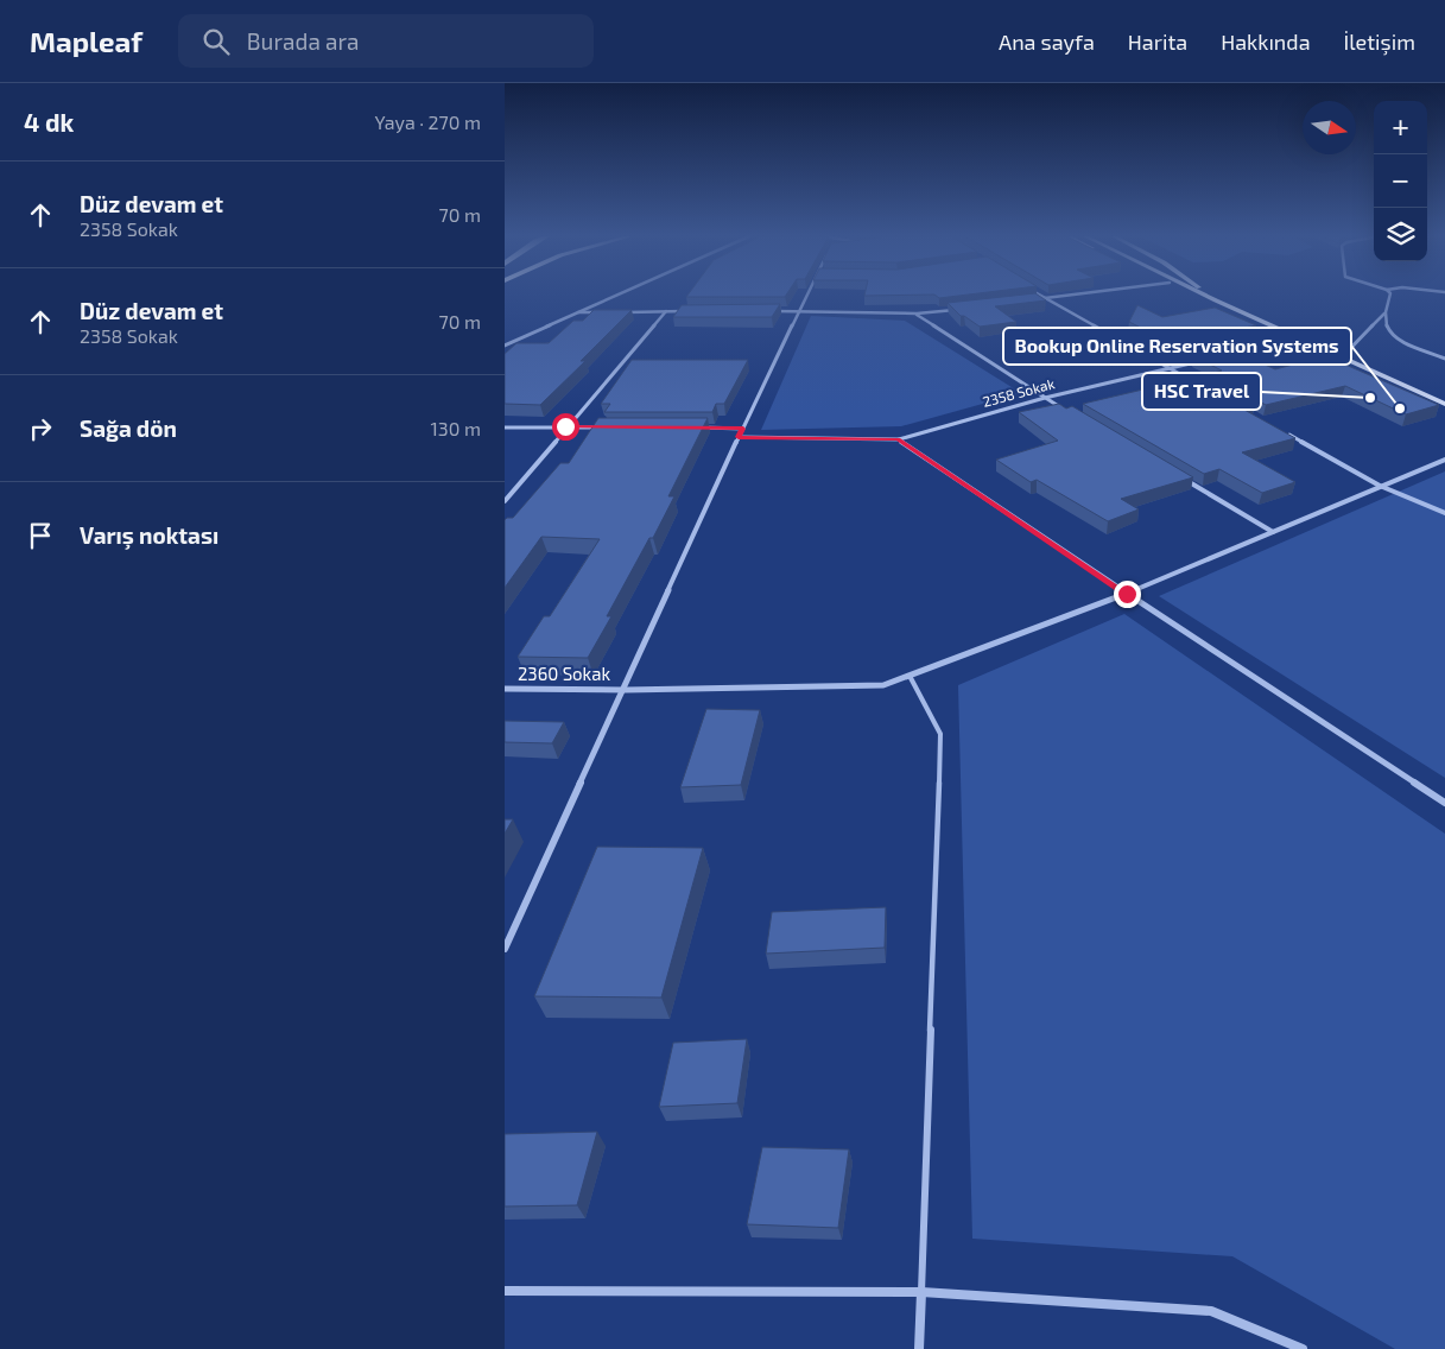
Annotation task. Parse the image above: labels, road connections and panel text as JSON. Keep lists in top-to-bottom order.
{
  "streets": {
    "street": ["2358 Sokak", "2360 Sokak"]
  },
  "places": ["HSC Travel", "Bookup Online Reservation Systems"],
  "north": "right",
  "page": {
    "header": "Mapleaf",
    "search": "Burada ara",
    "nav": [
      "Ana sayfa",
      "Harita",
      "Hakkında",
      "İletişim"
    ],
    "heading": ["4 dk", "Yaya · 270 m"],
    "map_buttons": ["+", "−"],
    "list": [
      ["Düz devam et", "2358 Sokak", "70 m"],
      ["Düz devam et", "2358 Sokak", "70 m"],
      ["Sağa dön", "130 m"],
      "Varış noktası"
    ]
  }
}
